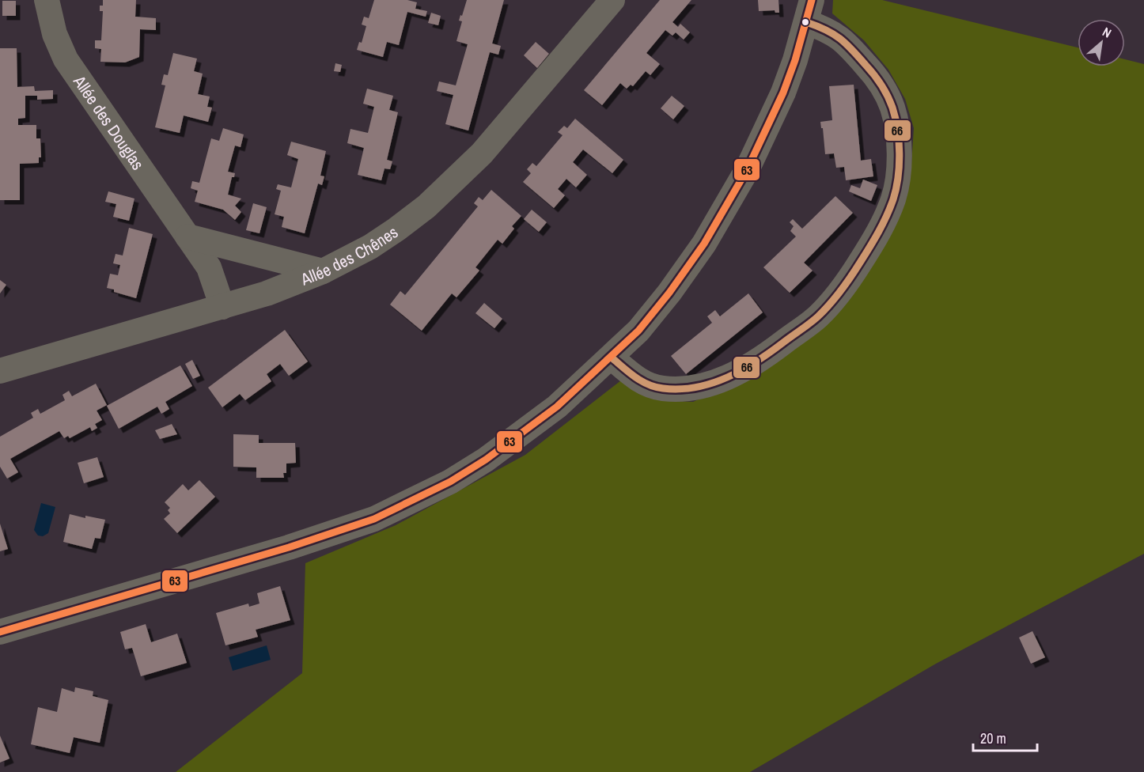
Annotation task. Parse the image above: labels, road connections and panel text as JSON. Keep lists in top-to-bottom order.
{
  "streets": {
    "street": ["Allée des Douglas", "Allée des Chênes"]
  },
  "crossings": [
    ["Allée des Douglas", "Allée des Chênes"]
  ],
  "lines": ["transit line 63", "transit line 66"],
  "scale_bar": "20 m",
  "north": "top right"
}
